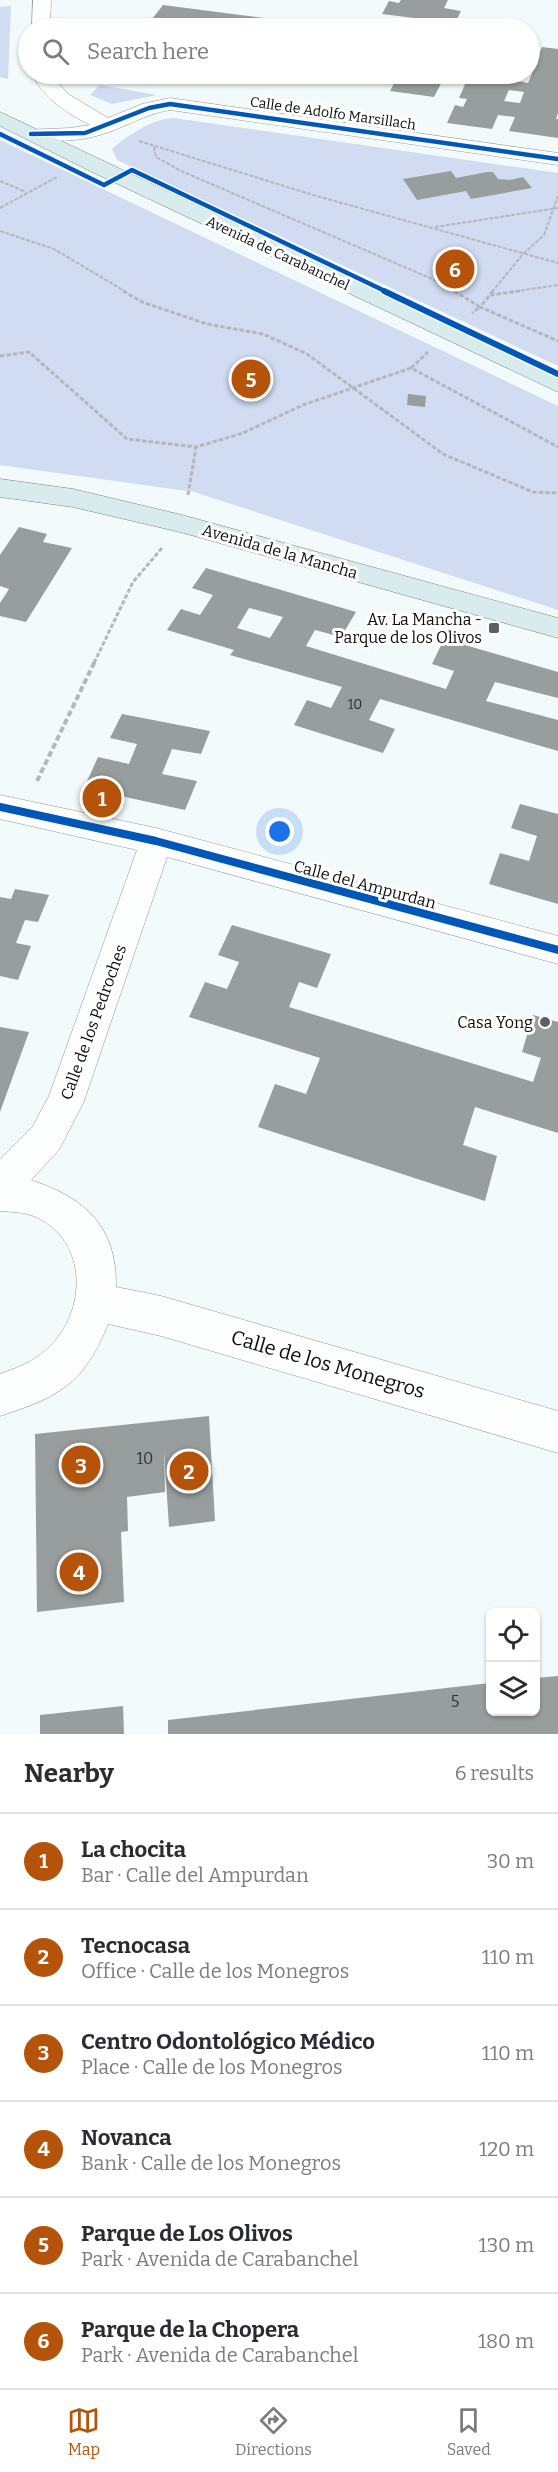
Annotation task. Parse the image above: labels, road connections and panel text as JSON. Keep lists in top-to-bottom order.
{
  "streets": {
    "main road": ["Avenida de Carabanchel", "Avenida de la Mancha"],
    "street": [
      "Calle de Adolfo Marsillach",
      "Calle del Ampurdan",
      "Calle de los Pedroches",
      "Calle de los Monegros"
    ]
  },
  "crossings": [
    ["Calle de Adolfo Marsillach", "Avenida de Carabanchel"],
    ["Calle del Ampurdan", "Calle de los Pedroches"]
  ],
  "places": {
    "transit": ["Av. La Mancha - Parque de los Olivos"],
    "other": ["Casa Yong"]
  },
  "house_numbers": ["10", "10", "5"],
  "page": {
    "search": "Search here",
    "pins": [
      "6",
      "5",
      "1",
      "3",
      "2",
      "4"
    ],
    "heading": ["Nearby", "6 results"],
    "list": [
      {
        "mark": "1",
        "name": "La chocita",
        "note": "Bar · Calle del Ampurdan",
        "value": "30 m"
      },
      {
        "mark": "2",
        "name": "Tecnocasa",
        "note": "Office · Calle de los Monegros",
        "value": "110 m"
      },
      {
        "mark": "3",
        "name": "Centro Odontológico Médico",
        "note": "Place · Calle de los Monegros",
        "value": "110 m"
      },
      {
        "mark": "4",
        "name": "Novanca",
        "note": "Bank · Calle de los Monegros",
        "value": "120 m"
      },
      {
        "mark": "5",
        "name": "Parque de Los Olivos",
        "note": "Park · Avenida de Carabanchel",
        "value": "130 m"
      },
      {
        "mark": "6",
        "name": "Parque de la Chopera",
        "note": "Park · Avenida de Carabanchel",
        "value": "180 m"
      }
    ],
    "nav": ["Map", "Directions", "Saved"]
  }
}
